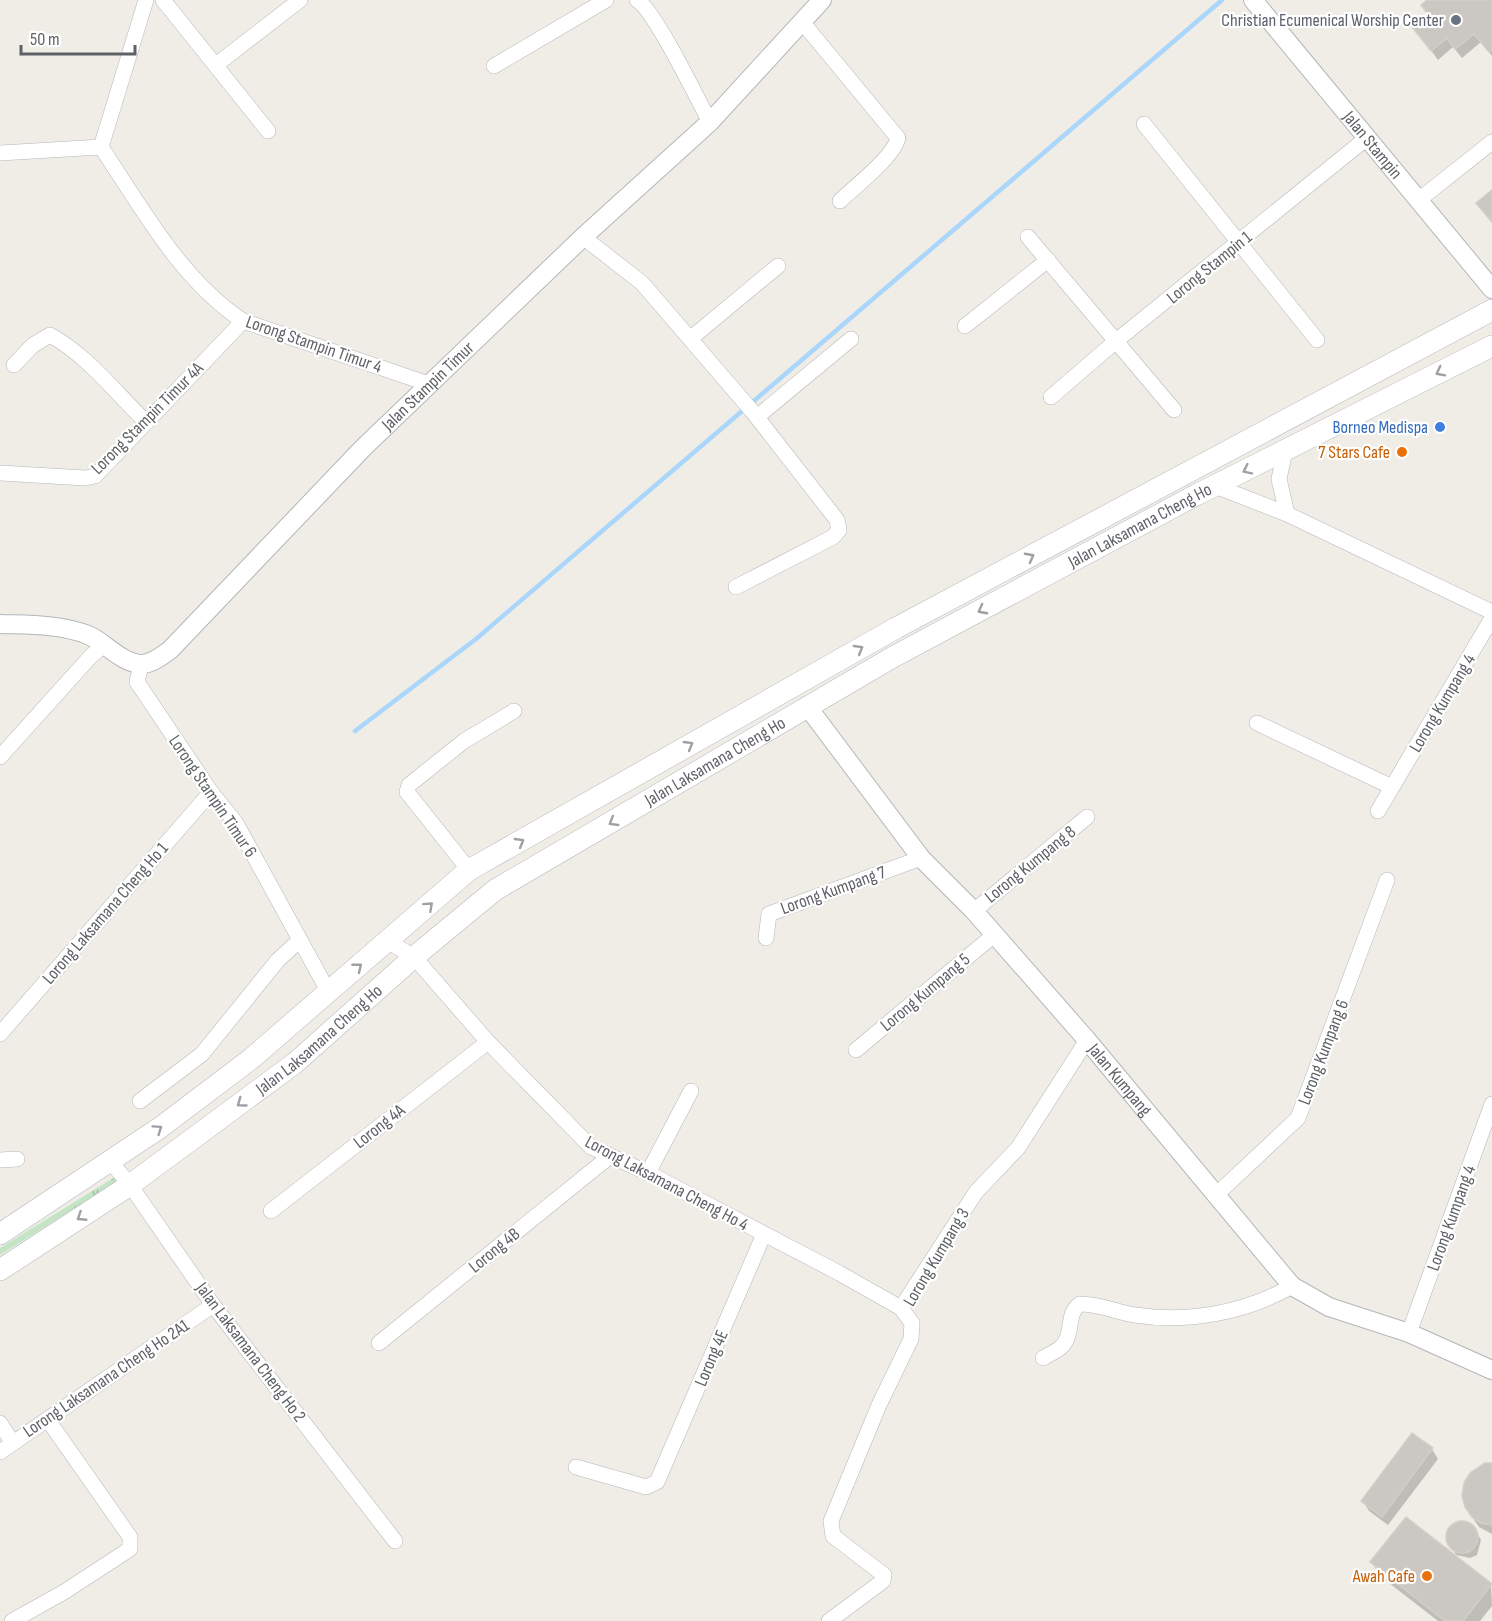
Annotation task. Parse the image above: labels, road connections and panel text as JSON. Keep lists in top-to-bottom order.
{
  "streets": {
    "main road": ["Jalan Laksamana Cheng Ho"],
    "street": [
      "Jalan Stampin",
      "Lorong Stampin 1",
      "Lorong Stampin Timur 4",
      "Jalan Stampin Timur",
      "Lorong Stampin Timur 4A",
      "Lorong Kumpang 4",
      "Lorong Stampin Timur 6",
      "Lorong Kumpang 8",
      "Lorong Kumpang 7",
      "Lorong Laksamana Cheng Ho 1",
      "Lorong Kumpang 5",
      "Lorong Kumpang 6",
      "Jalan Kumpang",
      "Lorong 4A",
      "Lorong Laksamana Cheng Ho 4",
      "Lorong 4B",
      "Lorong Kumpang 3",
      "Jalan Laksamana Cheng Ho 2",
      "Lorong 4E",
      "Lorong Laksamana Cheng Ho 2A1"
    ]
  },
  "crossings": [
    ["Jalan Stampin", "Lorong Stampin 1"],
    ["Lorong Stampin Timur 4", "Jalan Stampin Timur"],
    ["Lorong Stampin Timur 4", "Lorong Stampin Timur 4A"],
    ["Jalan Stampin Timur", "Lorong Stampin Timur 6"],
    ["Jalan Laksamana Cheng Ho", "Lorong Stampin Timur 6"],
    ["Jalan Laksamana Cheng Ho", "Jalan Kumpang"],
    ["Jalan Laksamana Cheng Ho", "Lorong Laksamana Cheng Ho 4"],
    ["Jalan Laksamana Cheng Ho", "Jalan Laksamana Cheng Ho 2"],
    ["Lorong Kumpang 4", "Jalan Kumpang"],
    ["Lorong Stampin Timur 6", "Lorong Laksamana Cheng Ho 1"],
    ["Lorong Kumpang 8", "Jalan Kumpang"],
    ["Lorong Kumpang 7", "Jalan Kumpang"],
    ["Lorong Kumpang 5", "Jalan Kumpang"],
    ["Lorong Kumpang 6", "Jalan Kumpang"],
    ["Jalan Kumpang", "Lorong Kumpang 3"],
    ["Lorong 4A", "Lorong Laksamana Cheng Ho 4"],
    ["Lorong Laksamana Cheng Ho 4", "Lorong 4B"],
    ["Lorong Laksamana Cheng Ho 4", "Lorong Kumpang 3"],
    ["Lorong Laksamana Cheng Ho 4", "Lorong 4E"],
    ["Jalan Laksamana Cheng Ho 2", "Lorong Laksamana Cheng Ho 2A1"]
  ],
  "places": [
    "Christian Ecumenical Worship Center",
    "Borneo Medispa",
    "7 Stars Cafe",
    "Awah Cafe"
  ],
  "scale_bar": "50 m"
}
